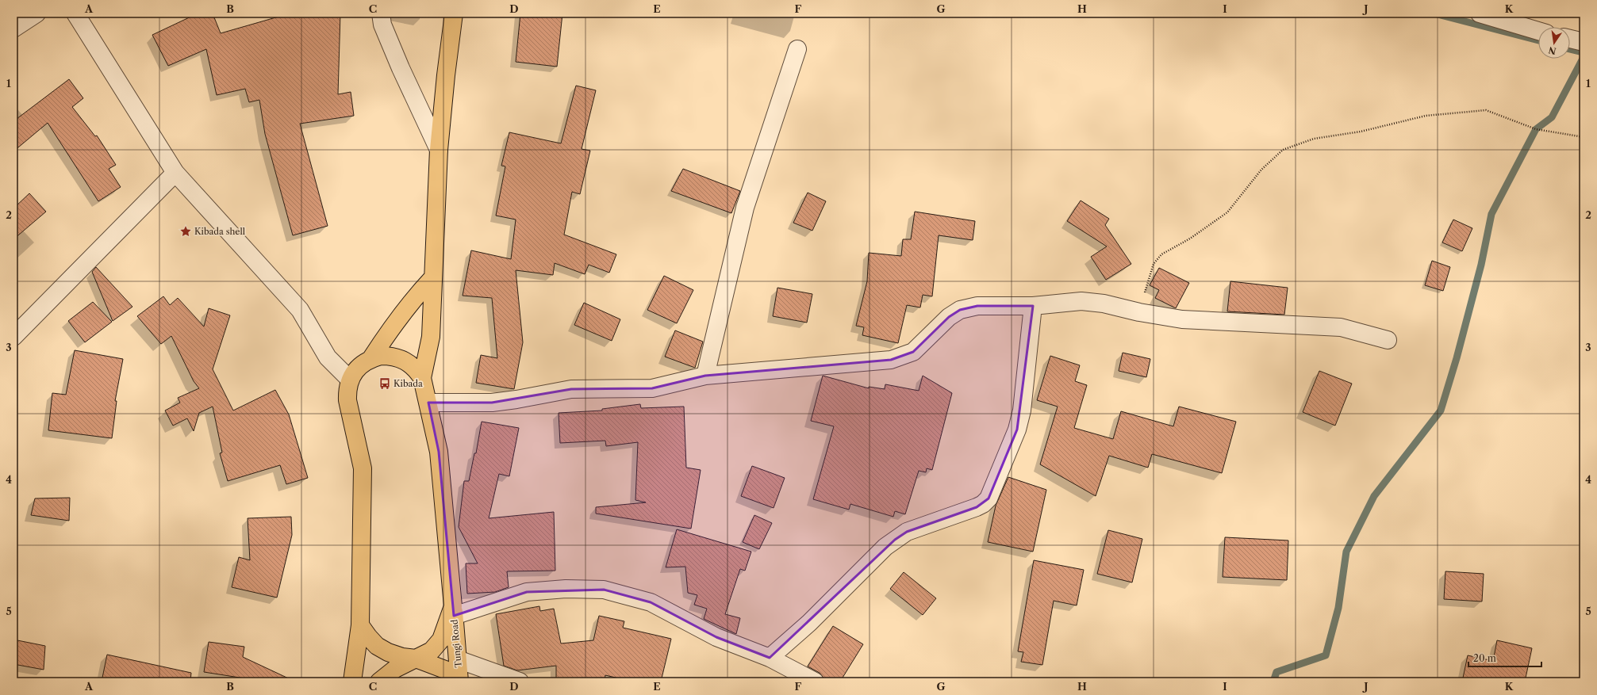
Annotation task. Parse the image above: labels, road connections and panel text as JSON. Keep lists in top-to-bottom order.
{
  "streets": {
    "main road": ["Tungi Road"]
  },
  "places": {
    "place": ["Kibada shell"],
    "bus stop": ["Kibada"]
  },
  "scale_bar": "20 m",
  "north": "bottom",
  "grid": {
    "columns": [
      "A",
      "B",
      "C",
      "D",
      "E",
      "F",
      "G",
      "H",
      "I",
      "J",
      "K"
    ],
    "rows": [
      "1",
      "2",
      "3",
      "4",
      "5"
    ]
  }
}
